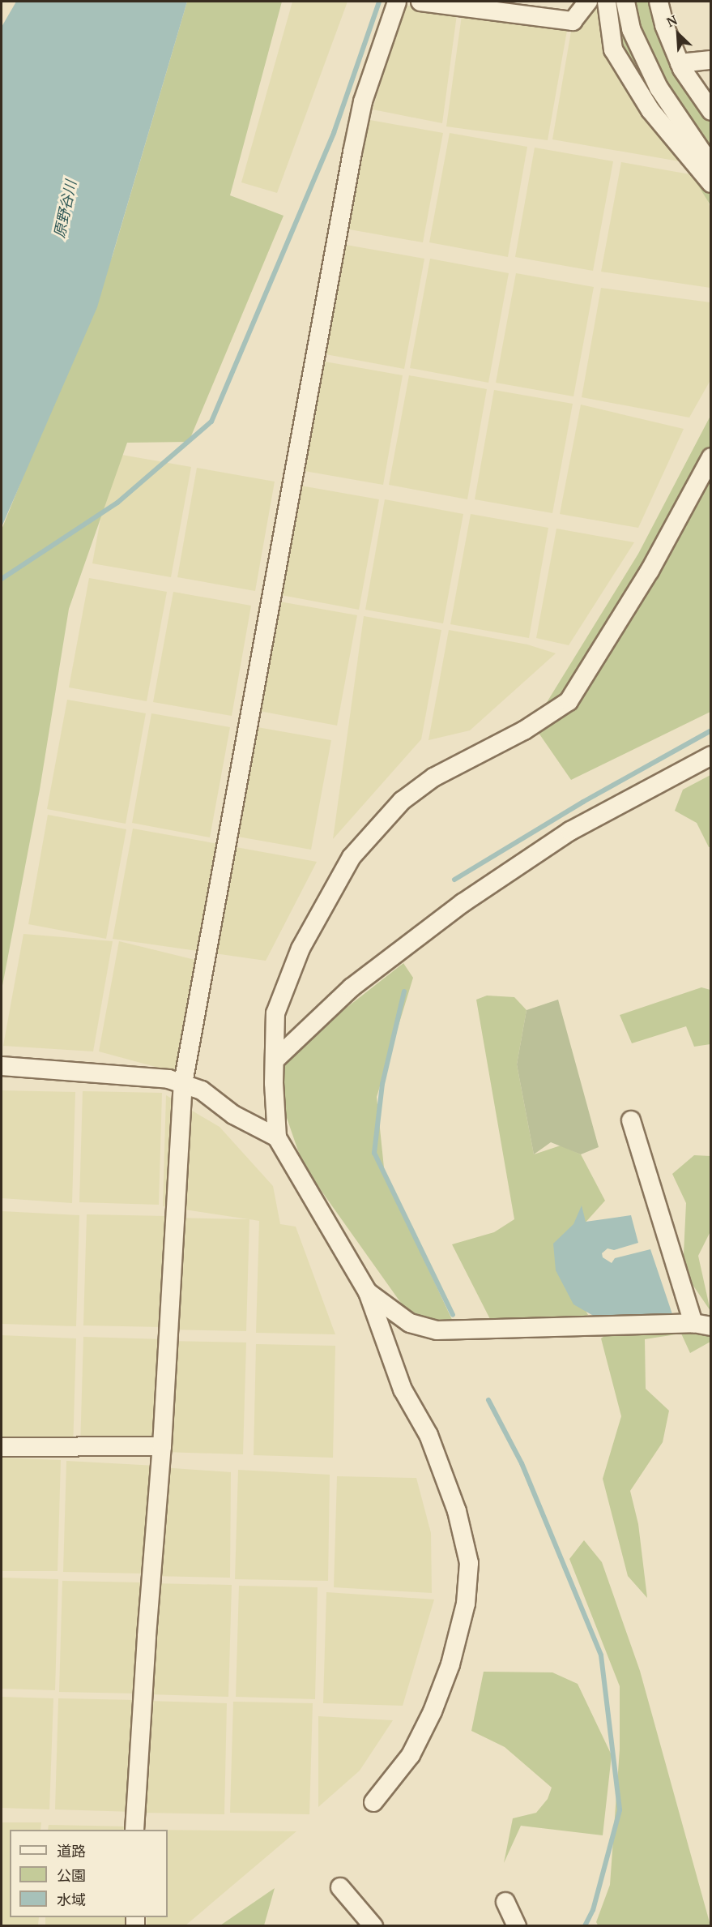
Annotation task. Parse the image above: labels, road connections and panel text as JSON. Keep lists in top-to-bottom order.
{
  "water": ["原野谷川"],
  "legend": ["道路", "公園", "水域"],
  "north": "top left"
}
